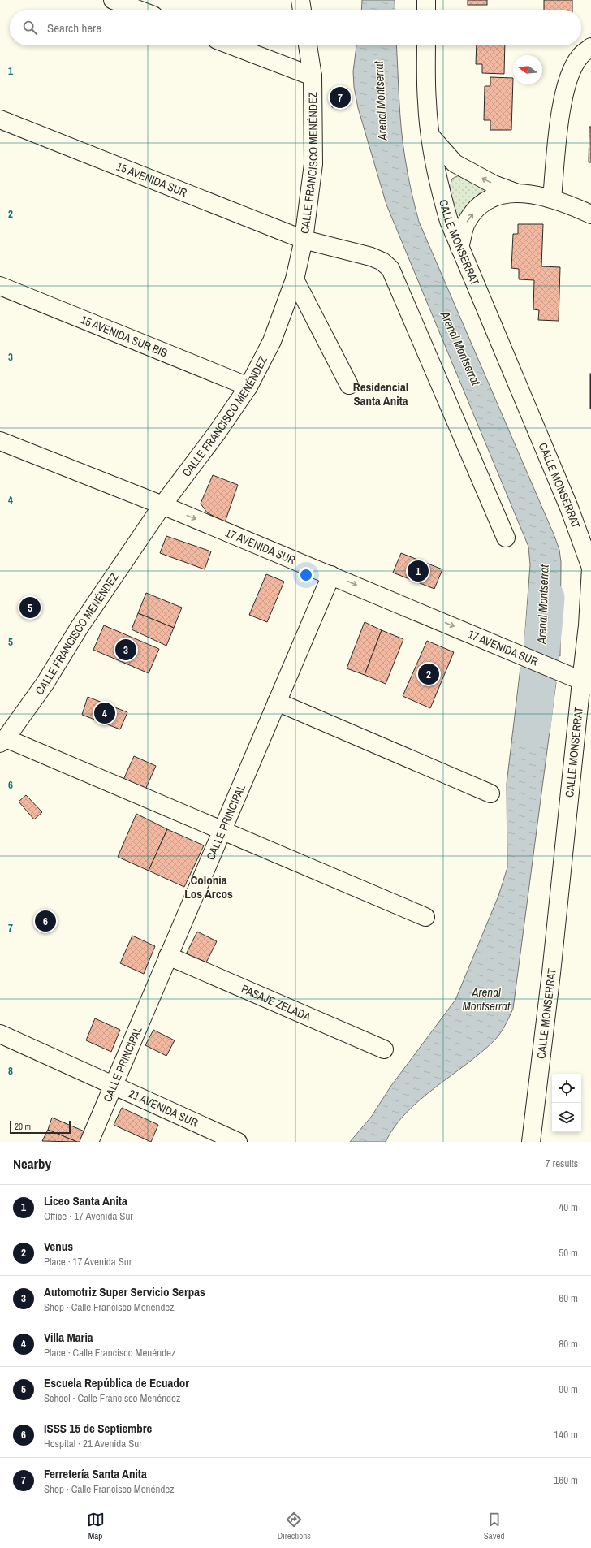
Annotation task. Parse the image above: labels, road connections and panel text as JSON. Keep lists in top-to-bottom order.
{
  "streets": {
    "street": [
      "CALLE FRANCISCO MENÉNDEZ",
      "15 AVENIDA SUR",
      "CALLE MONSERRAT",
      "15 AVENIDA SUR BIS",
      "17 AVENIDA SUR",
      "CALLE PRINCIPAL",
      "PASAJE ZELADA",
      "21 AVENIDA SUR"
    ]
  },
  "crossings": [
    ["CALLE FRANCISCO MENÉNDEZ", "15 AVENIDA SUR"],
    ["CALLE FRANCISCO MENÉNDEZ", "15 AVENIDA SUR BIS"],
    ["CALLE FRANCISCO MENÉNDEZ", "17 AVENIDA SUR"],
    ["CALLE MONSERRAT", "17 AVENIDA SUR"],
    ["17 AVENIDA SUR", "CALLE PRINCIPAL"],
    ["CALLE PRINCIPAL", "PASAJE ZELADA"],
    ["CALLE PRINCIPAL", "21 AVENIDA SUR"]
  ],
  "districts": ["Residencial Santa Anita", "Colonia Los Arcos"],
  "water": ["Arenal Montserrat"],
  "scale_bar": "20 m",
  "north": "left",
  "page": {
    "search": "Search here",
    "pins": [
      "7",
      "1",
      "5",
      "3",
      "2",
      "4",
      "6"
    ],
    "scale": "20 m",
    "heading": ["Nearby", "7 results"],
    "list": [
      {
        "mark": "1",
        "name": "Liceo Santa Anita",
        "note": "Office · 17 Avenida Sur",
        "value": "40 m"
      },
      {
        "mark": "2",
        "name": "Venus",
        "note": "Place · 17 Avenida Sur",
        "value": "50 m"
      },
      {
        "mark": "3",
        "name": "Automotriz Super Servicio Serpas",
        "note": "Shop · Calle Francisco Menéndez",
        "value": "60 m"
      },
      {
        "mark": "4",
        "name": "Villa Maria",
        "note": "Place · Calle Francisco Menéndez",
        "value": "80 m"
      },
      {
        "mark": "5",
        "name": "Escuela República de Ecuador",
        "note": "School · Calle Francisco Menéndez",
        "value": "90 m"
      },
      {
        "mark": "6",
        "name": "ISSS 15 de Septiembre",
        "note": "Hospital · 21 Avenida Sur",
        "value": "140 m"
      },
      {
        "mark": "7",
        "name": "Ferretería Santa Anita",
        "note": "Shop · Calle Francisco Menéndez",
        "value": "160 m"
      }
    ],
    "nav": ["Map", "Directions", "Saved"]
  },
  "grid": {
    "rows": [
      "1",
      "2",
      "3",
      "4",
      "5",
      "6",
      "7",
      "8"
    ]
  }
}
